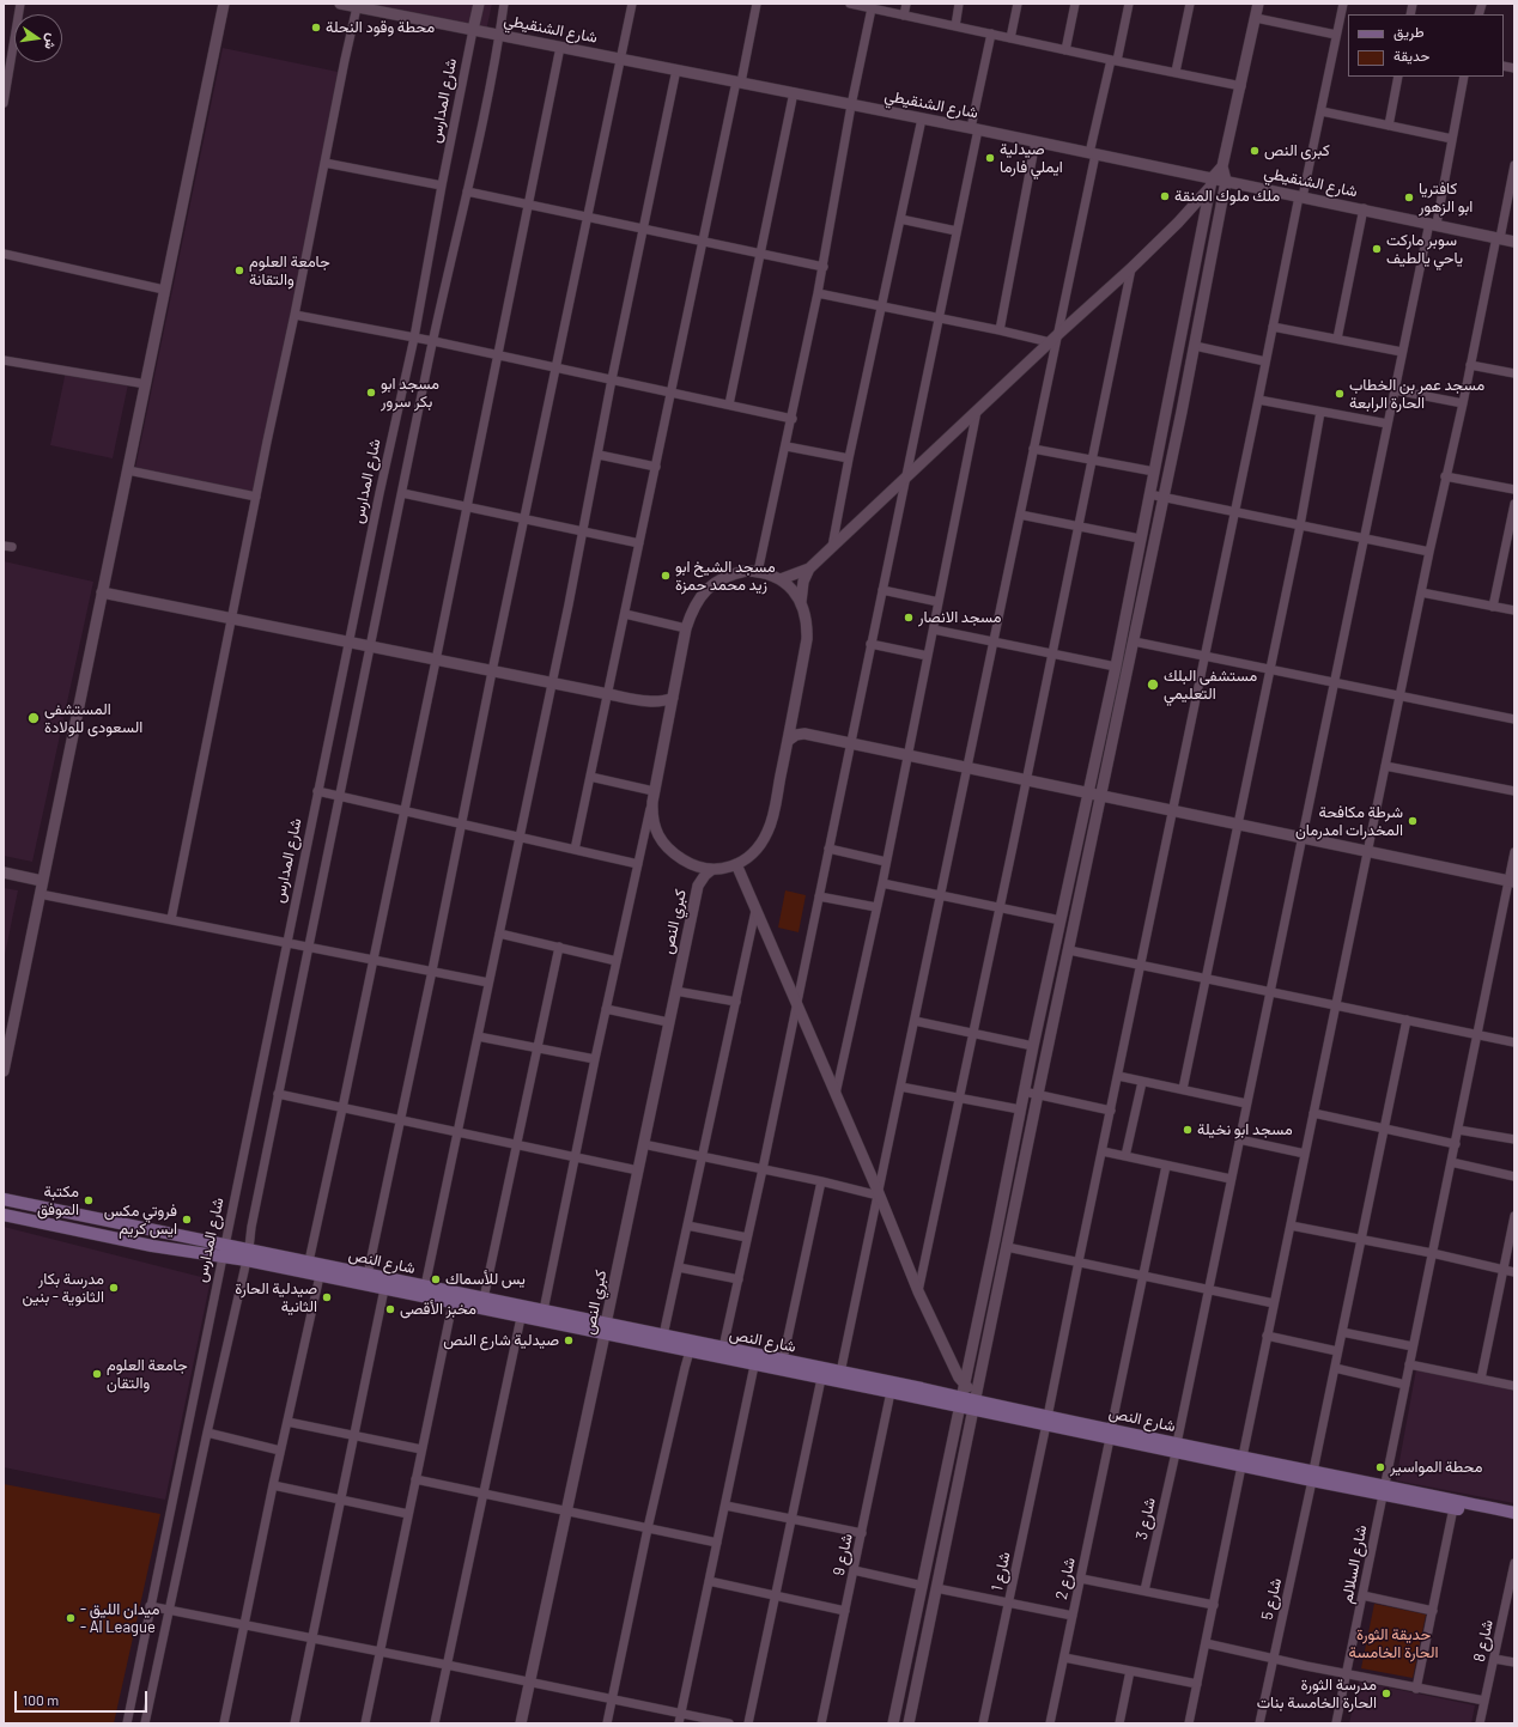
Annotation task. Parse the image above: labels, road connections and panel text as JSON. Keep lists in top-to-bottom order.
{
  "streets": {
    "main road": ["شارع النص"],
    "street": [
      "شارع الشنقيطي",
      "شارع المدارس",
      "كبري النص",
      "شارع 3",
      "شارع 9",
      "شارع السلالم",
      "شارع 1",
      "شارع 2",
      "شارع 5",
      "شارع 8"
    ]
  },
  "crossings": [
    ["شارع الشنقيطي", "شارع المدارس"],
    ["شارع الشنقيطي", "شارع 3"],
    ["شارع الشنقيطي", "شارع 1"],
    ["شارع المدارس", "شارع النص"],
    ["كبري النص", "شارع النص"],
    ["شارع النص", "شارع 3"],
    ["شارع النص", "شارع 9"],
    ["شارع النص", "شارع السلالم"],
    ["شارع النص", "شارع 1"],
    ["شارع النص", "شارع 2"],
    ["شارع النص", "شارع 5"]
  ],
  "parks": ["حديقة الثورة الحارة الخامسة"],
  "places": [
    "محطة وقود النحلة",
    "كبرى النص",
    "صيدلية ايملي فارما",
    "ملك ملوك المنقة",
    "كافتريا ابو الزهور",
    "سوبر ماركت ياحي يالطيف",
    "جامعة العلوم والتقانة",
    "مسجد ابو بكر سرور",
    "مسجد عمر بن الخطاب الحارة الرابعة",
    "مسجد الشيخ ابو زيد محمد حمزة",
    "مسجد الانصار",
    "مستشفى البلك التعليمي",
    "المستشفى السعودى للولادة",
    "شرطة مكافحة المخدرات امدرمان",
    "مسجد ابو نخيلة",
    "مكتبة الموفق",
    "فروتي مكس ايس كريم",
    "يس للأسماك",
    "مدرسة بكار الثانوية - بنين",
    "صيدلية الحارة الثانية",
    "مخبز الأقصى",
    "صيدلية شارع النص",
    "جامعة العلوم والتقان",
    "محطة المواسير",
    "- ميدان الليق - Al League",
    "مدرسة الثورة الحارة الخامسة بنات"
  ],
  "legend": ["طريق", "حديقة"],
  "scale_bar": "100 m",
  "north": "right"
}
